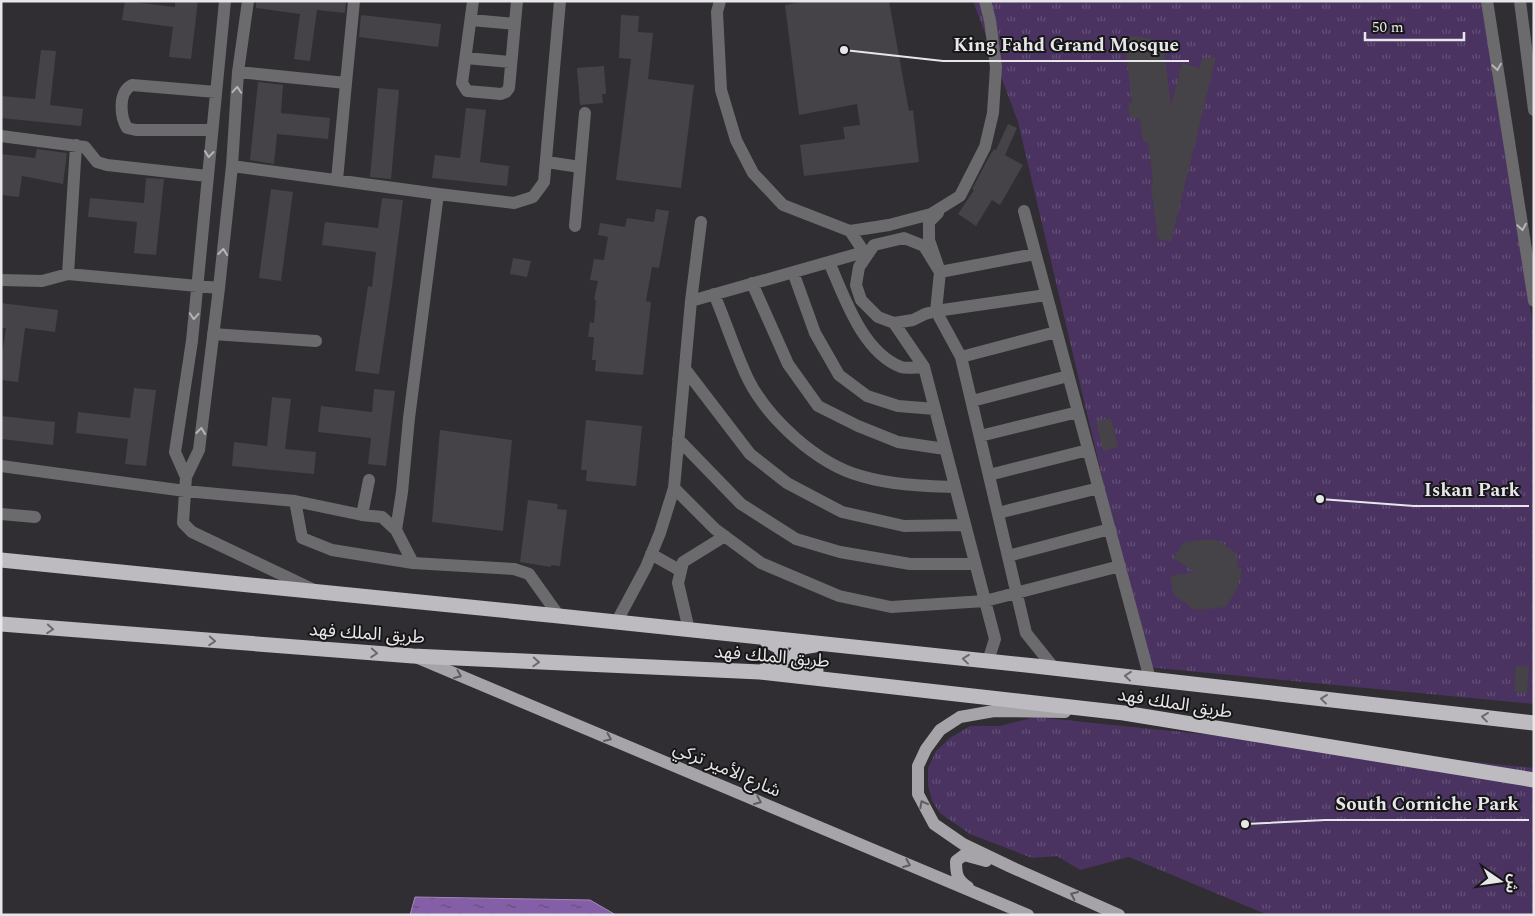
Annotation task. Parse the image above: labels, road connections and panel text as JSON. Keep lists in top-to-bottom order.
{
  "streets": {
    "highway": ["طريق الملك فهد"],
    "main road": ["شارع الأمير تركي"]
  },
  "crossings": [
    ["طريق الملك فهد", "شارع الأمير تركي"]
  ],
  "one_way": ["شارع الأمير تركي"],
  "places": ["King Fahd Grand Mosque", "Iskan Park", "South Corniche Park"],
  "scale_bar": "50 m",
  "north": "right"
}
